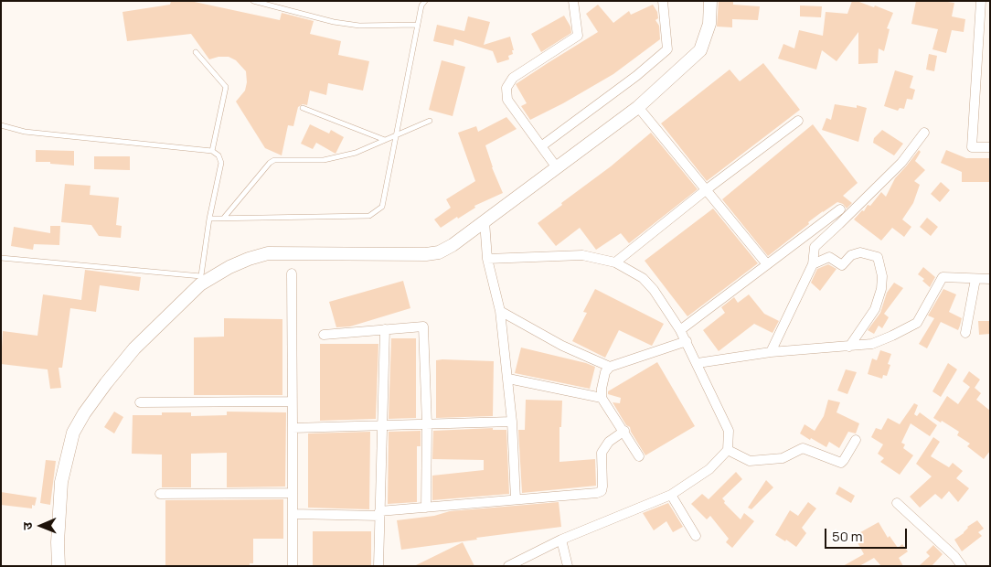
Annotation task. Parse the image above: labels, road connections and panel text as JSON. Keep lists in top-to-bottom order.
{
  "scale_bar": "50 m",
  "north": "left"
}
